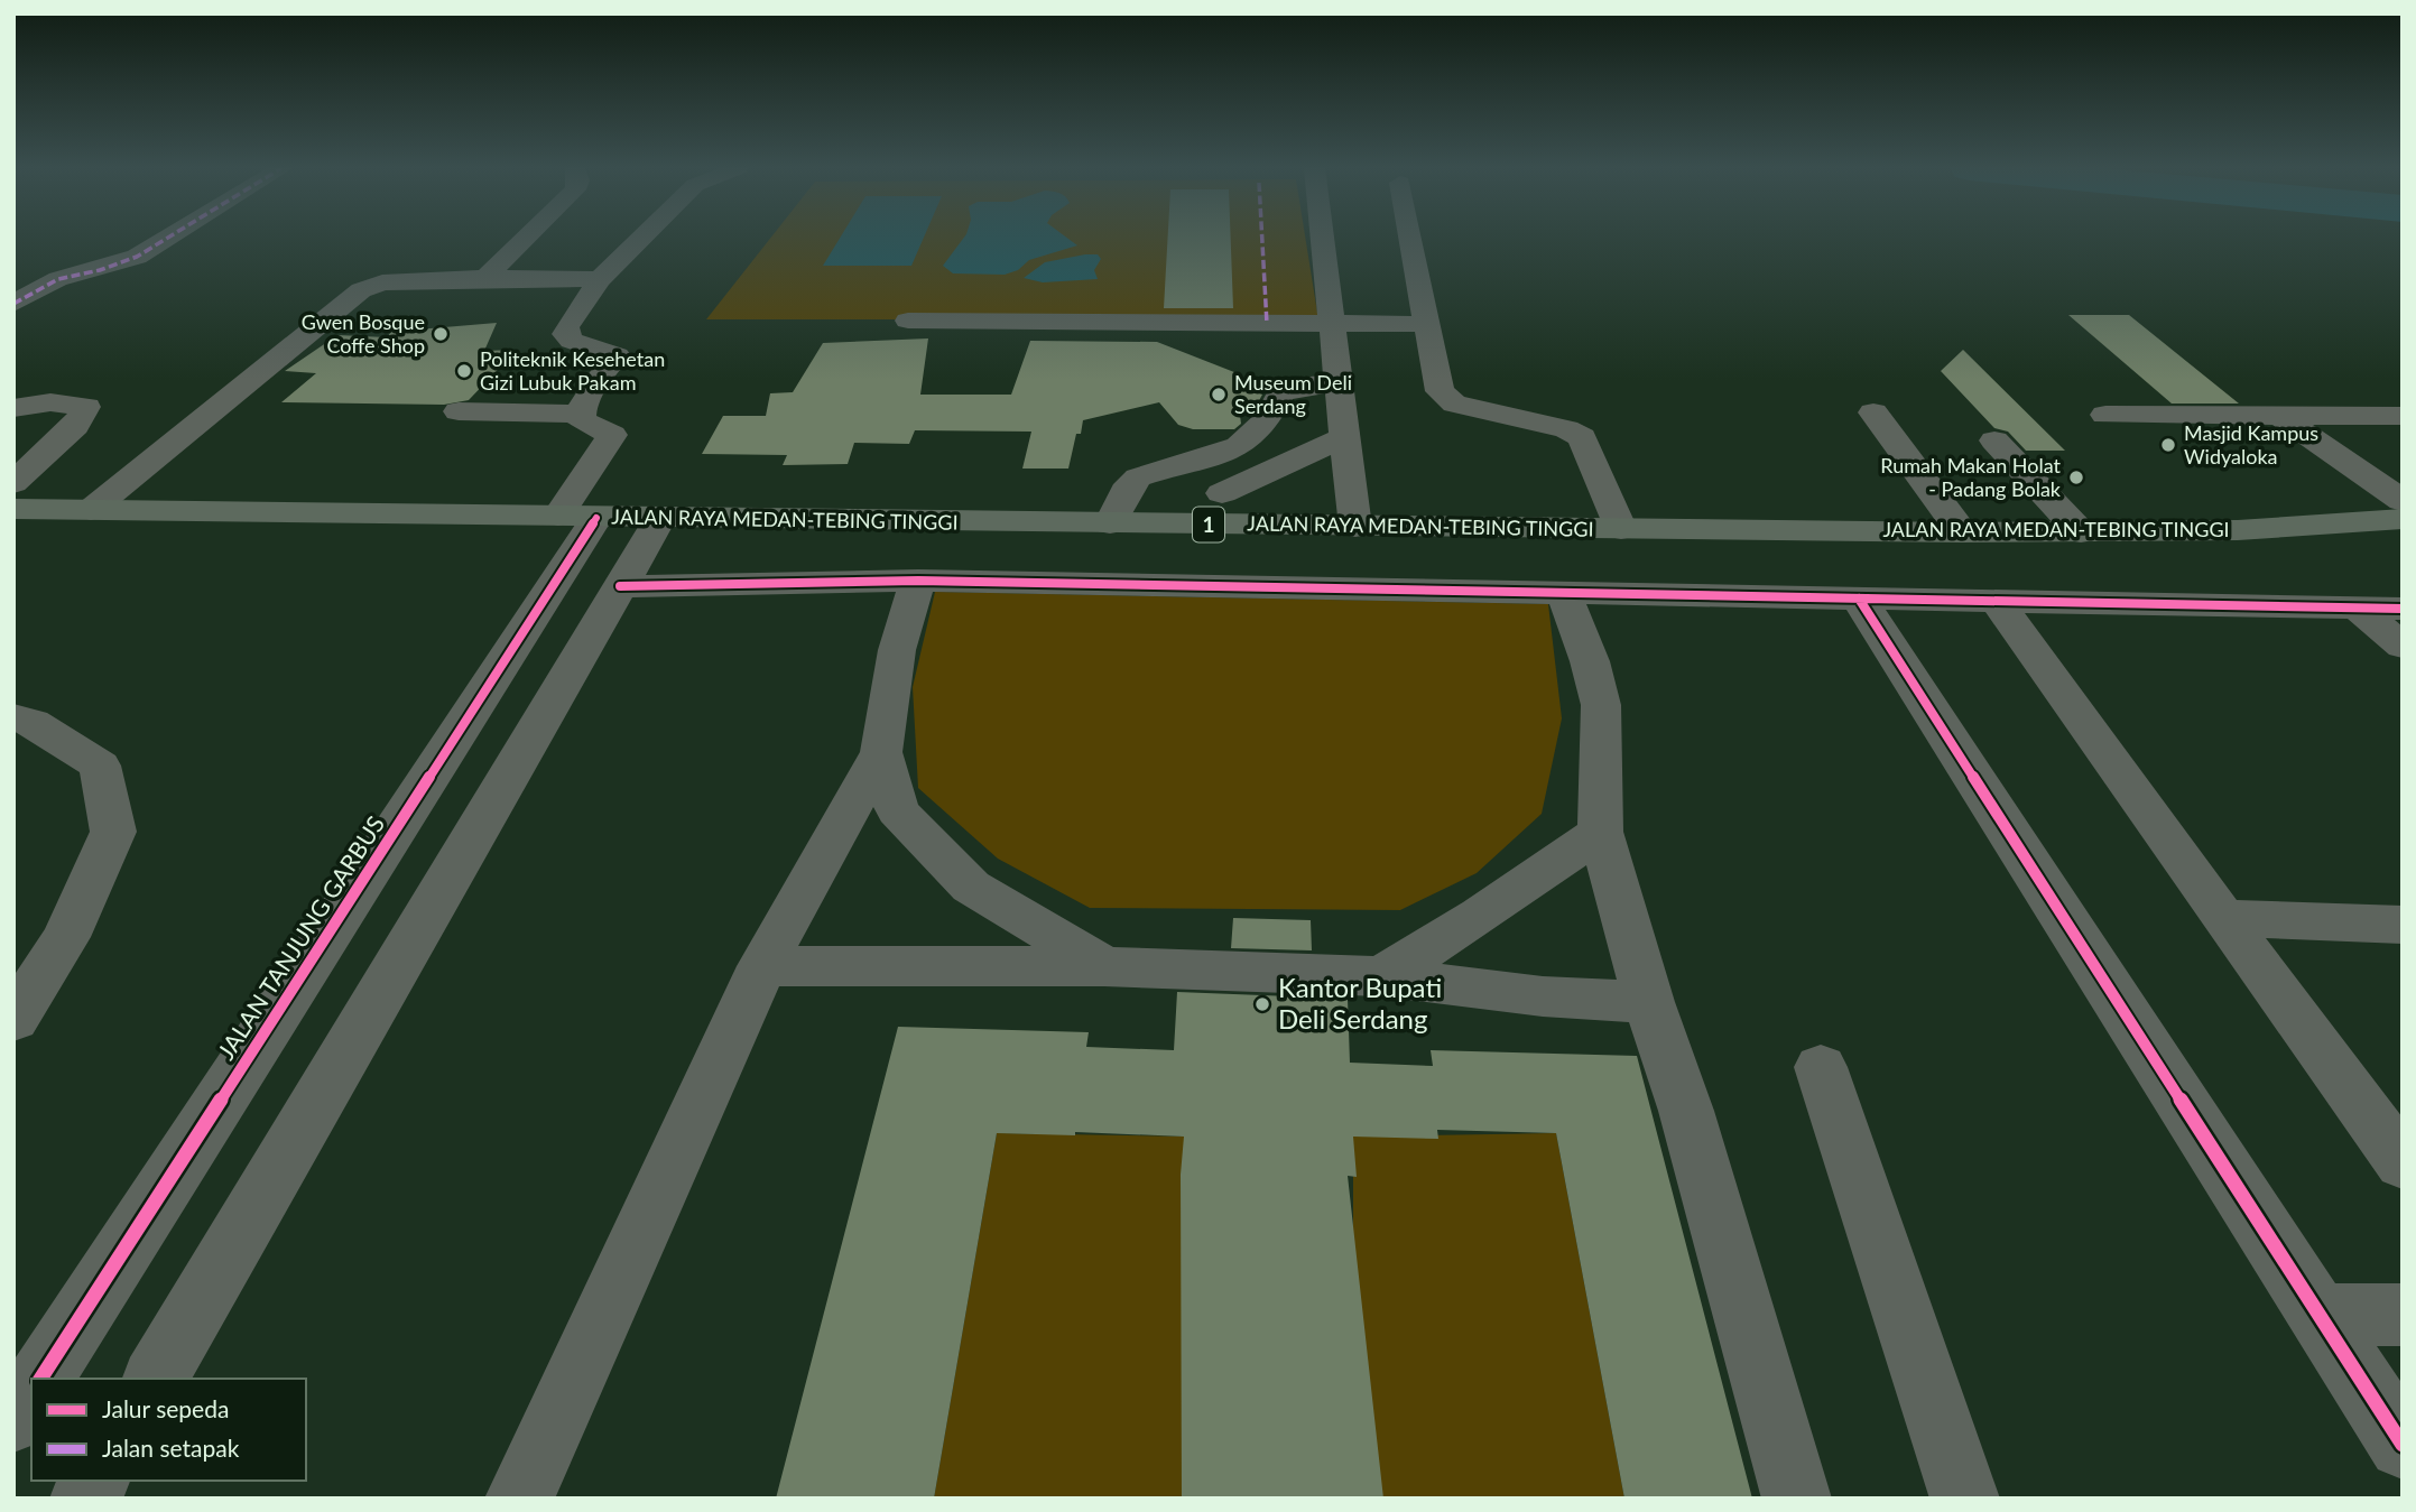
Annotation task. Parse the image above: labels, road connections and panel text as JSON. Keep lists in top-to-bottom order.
{
  "streets": {
    "highway": ["JALAN RAYA MEDAN-TEBING TINGGI", "1"],
    "street": ["JALAN TANJUNG GARBUS"]
  },
  "crossings": [
    ["JALAN RAYA MEDAN-TEBING TINGGI", "JALAN TANJUNG GARBUS"]
  ],
  "places": [
    "Gwen Bosque Coffe Shop",
    "Politeknik Kesehetan Gizi Lubuk Pakam",
    "Museum Deli Serdang",
    "Masjid Kampus Widyaloka",
    "Rumah Makan Holat - Padang Bolak",
    "Kantor Bupati Deli Serdang"
  ],
  "legend": ["Jalur sepeda", "Jalan setapak"]
}
